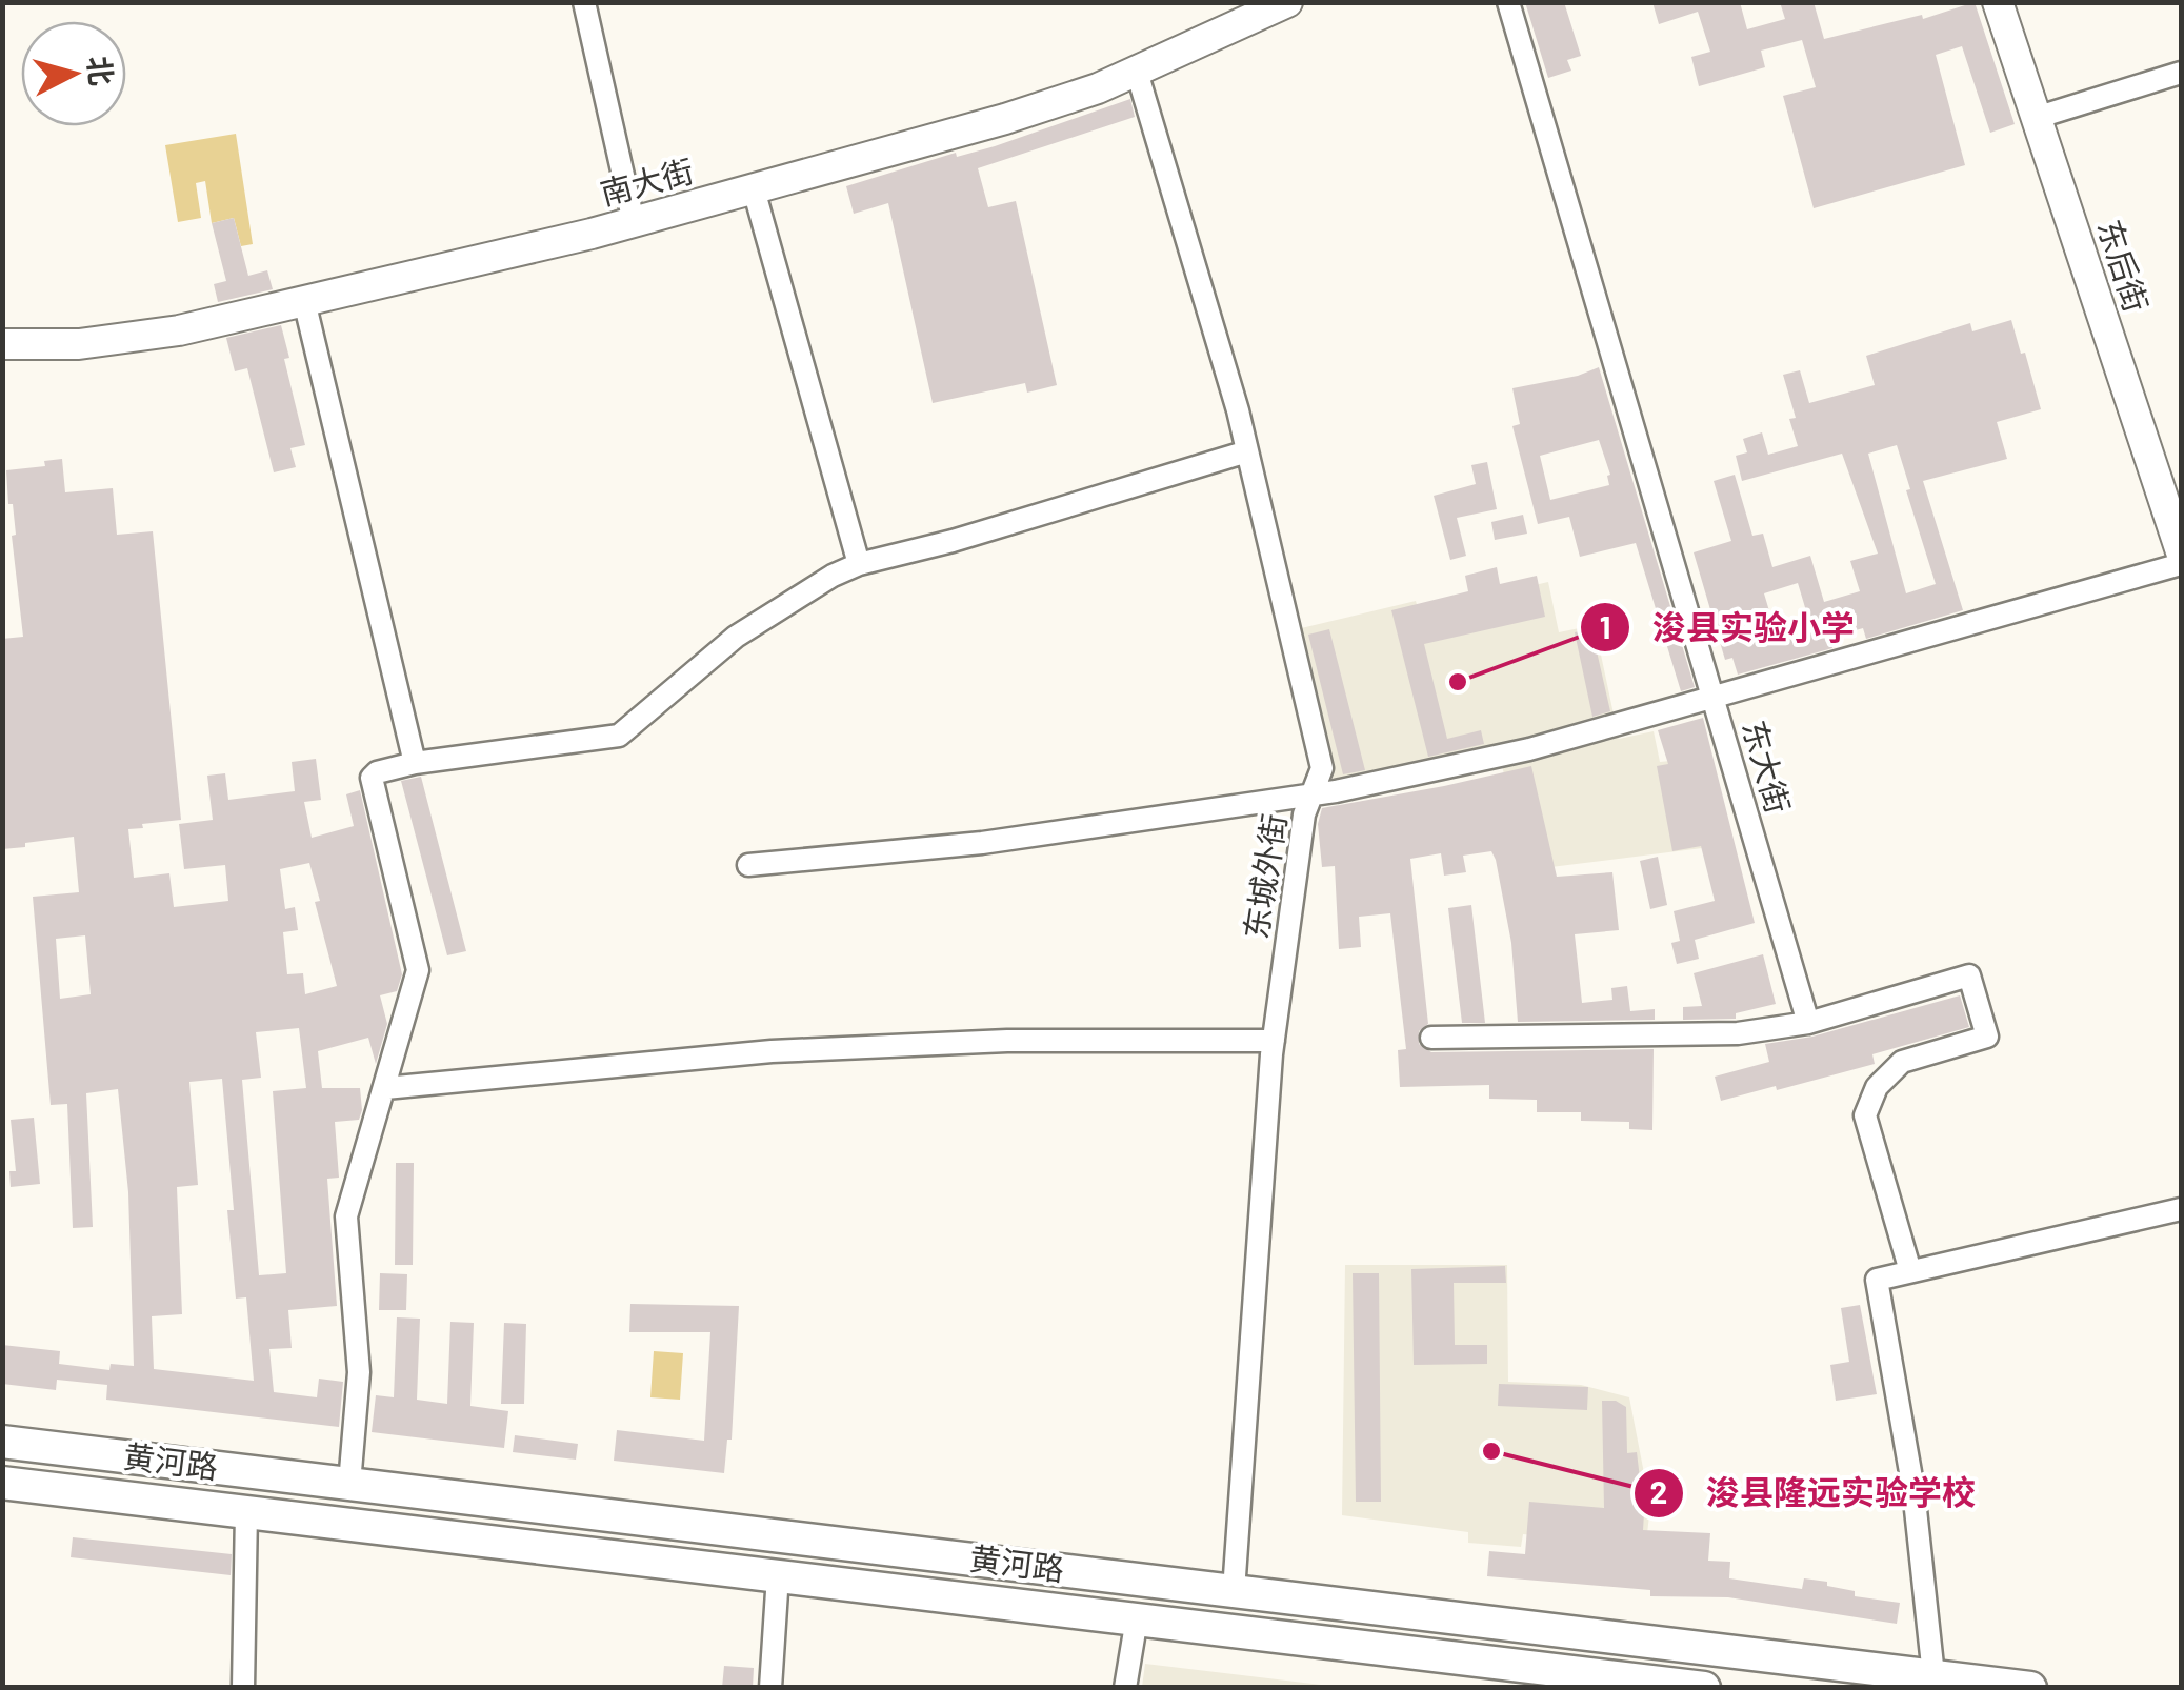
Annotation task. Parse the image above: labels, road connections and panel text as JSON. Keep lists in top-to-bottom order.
{
  "streets": {
    "main road": ["黄河路"],
    "street": [
      "南大街",
      "东后街",
      "东大街",
      "东城外街"
    ]
  },
  "crossings": [
    ["南大街", "东城外街"],
    ["东城外街", "黄河路"]
  ],
  "places": ["浚县实验小学", "浚县隆远实验学校"],
  "north": "right"
}
